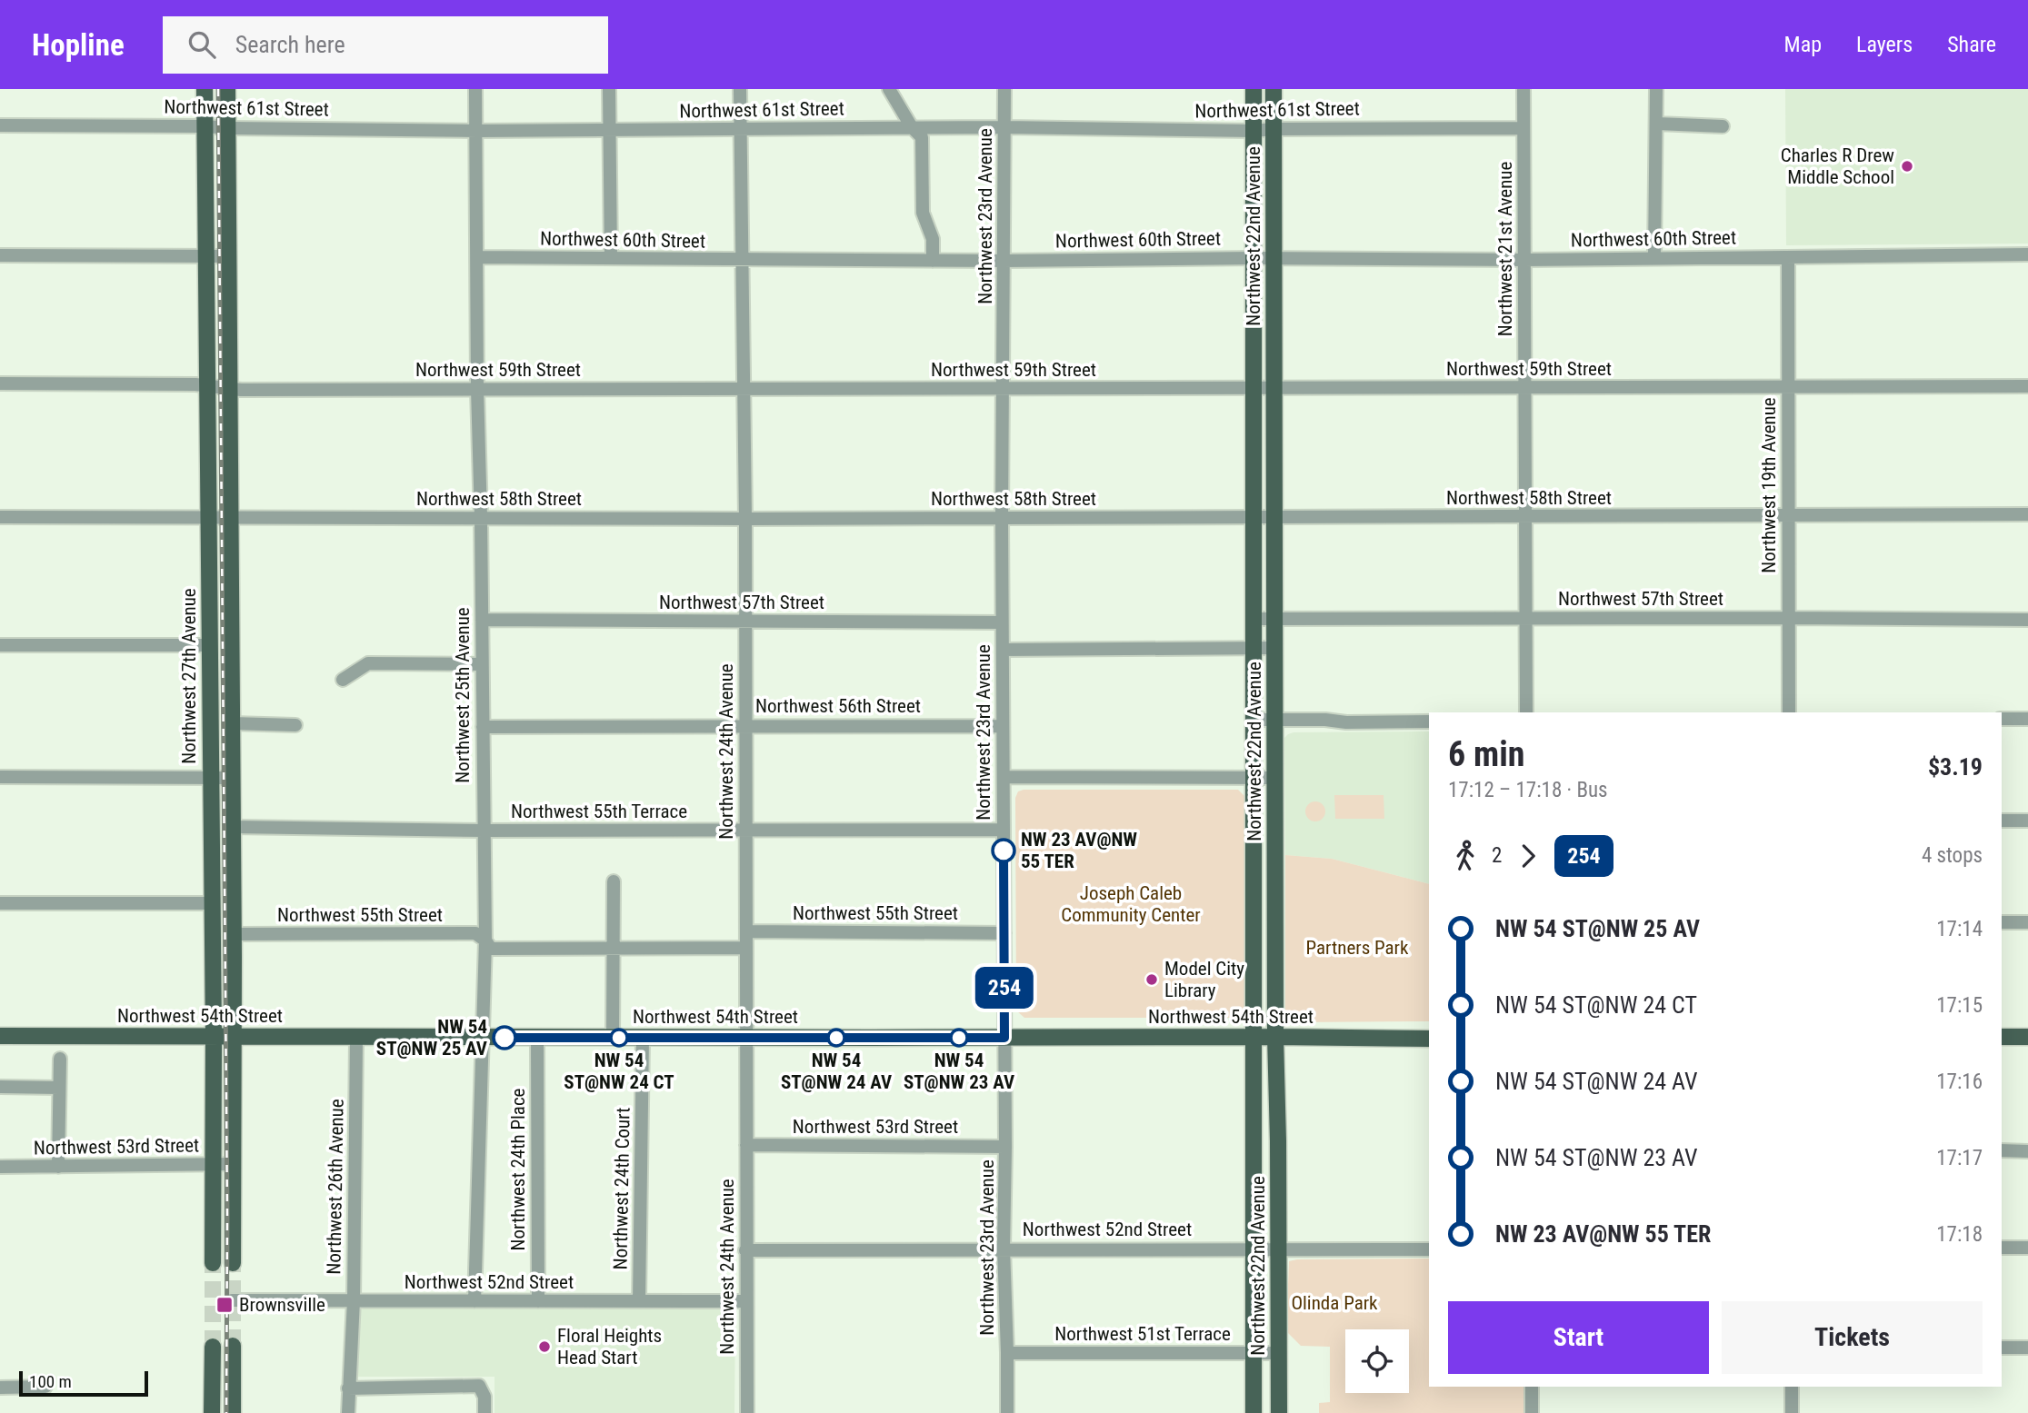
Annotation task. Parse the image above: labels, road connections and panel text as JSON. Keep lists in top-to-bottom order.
{
  "streets": {
    "main road": ["Northwest 22nd Avenue", "Northwest 27th Avenue", "Northwest 54th Street"],
    "street": [
      "Northwest 61st Street",
      "Northwest 23rd Avenue",
      "Northwest 60th Street",
      "Northwest 21st Avenue",
      "Northwest 59th Street",
      "Northwest 19th Avenue",
      "Northwest 58th Street",
      "Northwest 57th Street",
      "Northwest 25th Avenue",
      "Northwest 56th Street",
      "Northwest 24th Avenue",
      "Northwest 55th Terrace",
      "Northwest 55th Street",
      "Northwest 53rd Street",
      "Northwest 24th Place",
      "Northwest 26th Avenue",
      "Northwest 24th Court",
      "Northwest 52nd Street",
      "Northwest 51st Terrace"
    ]
  },
  "crossings": [
    ["Northwest 61st Street", "Northwest 23rd Avenue"],
    ["Northwest 61st Street", "Northwest 22nd Avenue"],
    ["Northwest 61st Street", "Northwest 21st Avenue"],
    ["Northwest 61st Street", "Northwest 27th Avenue"],
    ["Northwest 61st Street", "Northwest 25th Avenue"],
    ["Northwest 61st Street", "Northwest 24th Avenue"],
    ["Northwest 23rd Avenue", "Northwest 60th Street"],
    ["Northwest 23rd Avenue", "Northwest 59th Street"],
    ["Northwest 23rd Avenue", "Northwest 58th Street"],
    ["Northwest 23rd Avenue", "Northwest 57th Street"],
    ["Northwest 23rd Avenue", "Northwest 56th Street"],
    ["Northwest 23rd Avenue", "Northwest 55th Terrace"],
    ["Northwest 23rd Avenue", "Northwest 55th Street"],
    ["Northwest 23rd Avenue", "Northwest 54th Street"],
    ["Northwest 23rd Avenue", "Northwest 53rd Street"],
    ["Northwest 23rd Avenue", "Northwest 52nd Street"],
    ["Northwest 23rd Avenue", "Northwest 51st Terrace"],
    ["Northwest 22nd Avenue", "Northwest 60th Street"],
    ["Northwest 22nd Avenue", "Northwest 59th Street"],
    ["Northwest 22nd Avenue", "Northwest 58th Street"],
    ["Northwest 22nd Avenue", "Northwest 57th Street"],
    ["Northwest 22nd Avenue", "Northwest 54th Street"],
    ["Northwest 22nd Avenue", "Northwest 52nd Street"],
    ["Northwest 22nd Avenue", "Northwest 51st Terrace"],
    ["Northwest 60th Street", "Northwest 21st Avenue"],
    ["Northwest 60th Street", "Northwest 19th Avenue"],
    ["Northwest 60th Street", "Northwest 25th Avenue"],
    ["Northwest 60th Street", "Northwest 24th Avenue"],
    ["Northwest 21st Avenue", "Northwest 59th Street"],
    ["Northwest 21st Avenue", "Northwest 58th Street"],
    ["Northwest 21st Avenue", "Northwest 57th Street"],
    ["Northwest 59th Street", "Northwest 19th Avenue"],
    ["Northwest 59th Street", "Northwest 27th Avenue"],
    ["Northwest 59th Street", "Northwest 25th Avenue"],
    ["Northwest 59th Street", "Northwest 24th Avenue"],
    ["Northwest 19th Avenue", "Northwest 58th Street"],
    ["Northwest 19th Avenue", "Northwest 57th Street"],
    ["Northwest 58th Street", "Northwest 27th Avenue"],
    ["Northwest 58th Street", "Northwest 25th Avenue"],
    ["Northwest 58th Street", "Northwest 24th Avenue"],
    ["Northwest 57th Street", "Northwest 25th Avenue"],
    ["Northwest 57th Street", "Northwest 24th Avenue"],
    ["Northwest 27th Avenue", "Northwest 54th Street"],
    ["Northwest 27th Avenue", "Northwest 53rd Street"],
    ["Northwest 25th Avenue", "Northwest 56th Street"],
    ["Northwest 25th Avenue", "Northwest 55th Terrace"],
    ["Northwest 25th Avenue", "Northwest 55th Street"],
    ["Northwest 25th Avenue", "Northwest 54th Street"],
    ["Northwest 25th Avenue", "Northwest 52nd Street"],
    ["Northwest 56th Street", "Northwest 24th Avenue"],
    ["Northwest 24th Avenue", "Northwest 55th Terrace"],
    ["Northwest 24th Avenue", "Northwest 55th Street"],
    ["Northwest 24th Avenue", "Northwest 54th Street"],
    ["Northwest 24th Avenue", "Northwest 53rd Street"],
    ["Northwest 24th Avenue", "Northwest 52nd Street"],
    ["Northwest 54th Street", "Northwest 24th Place"],
    ["Northwest 54th Street", "Northwest 26th Avenue"],
    ["Northwest 54th Street", "Northwest 24th Court"],
    ["Northwest 24th Place", "Northwest 52nd Street"],
    ["Northwest 26th Avenue", "Northwest 52nd Street"],
    ["Northwest 24th Court", "Northwest 52nd Street"]
  ],
  "parks": ["Joseph Caleb Community Center", "Partners Park", "Olinda Park"],
  "places": {
    "other": [
      "Charles R Drew Middle School",
      "NW 23 AV@NW 55 TER",
      "Model City Library",
      "NW 54 ST@NW 25 AV",
      "NW 54 ST@NW 24 CT",
      "NW 54 ST@NW 24 AV",
      "NW 54 ST@NW 23 AV",
      "Floral Heights Head Start"
    ],
    "transit": ["Brownsville"]
  },
  "lines": ["bus line 254"],
  "scale_bar": "100 m",
  "page": {
    "header": "Hopline",
    "search": "Search here",
    "nav": ["Map", "Layers", "Share"],
    "on_map": "254",
    "heading": ["6 min", "17:12 – 17:18 · Bus", "$3.19"],
    "legs": ["2", "254", "4 stops"],
    "list": [
      {
        "name": "NW 54 ST@NW 25 AV",
        "value": "17:14"
      },
      {
        "name": "NW 54 ST@NW 24 CT",
        "value": "17:15"
      },
      {
        "name": "NW 54 ST@NW 24 AV",
        "value": "17:16"
      },
      {
        "name": "NW 54 ST@NW 23 AV",
        "value": "17:17"
      },
      {
        "name": "NW 23 AV@NW 55 TER",
        "value": "17:18"
      }
    ],
    "buttons": ["Start", "Tickets"],
    "scale": "100 m"
  }
}
